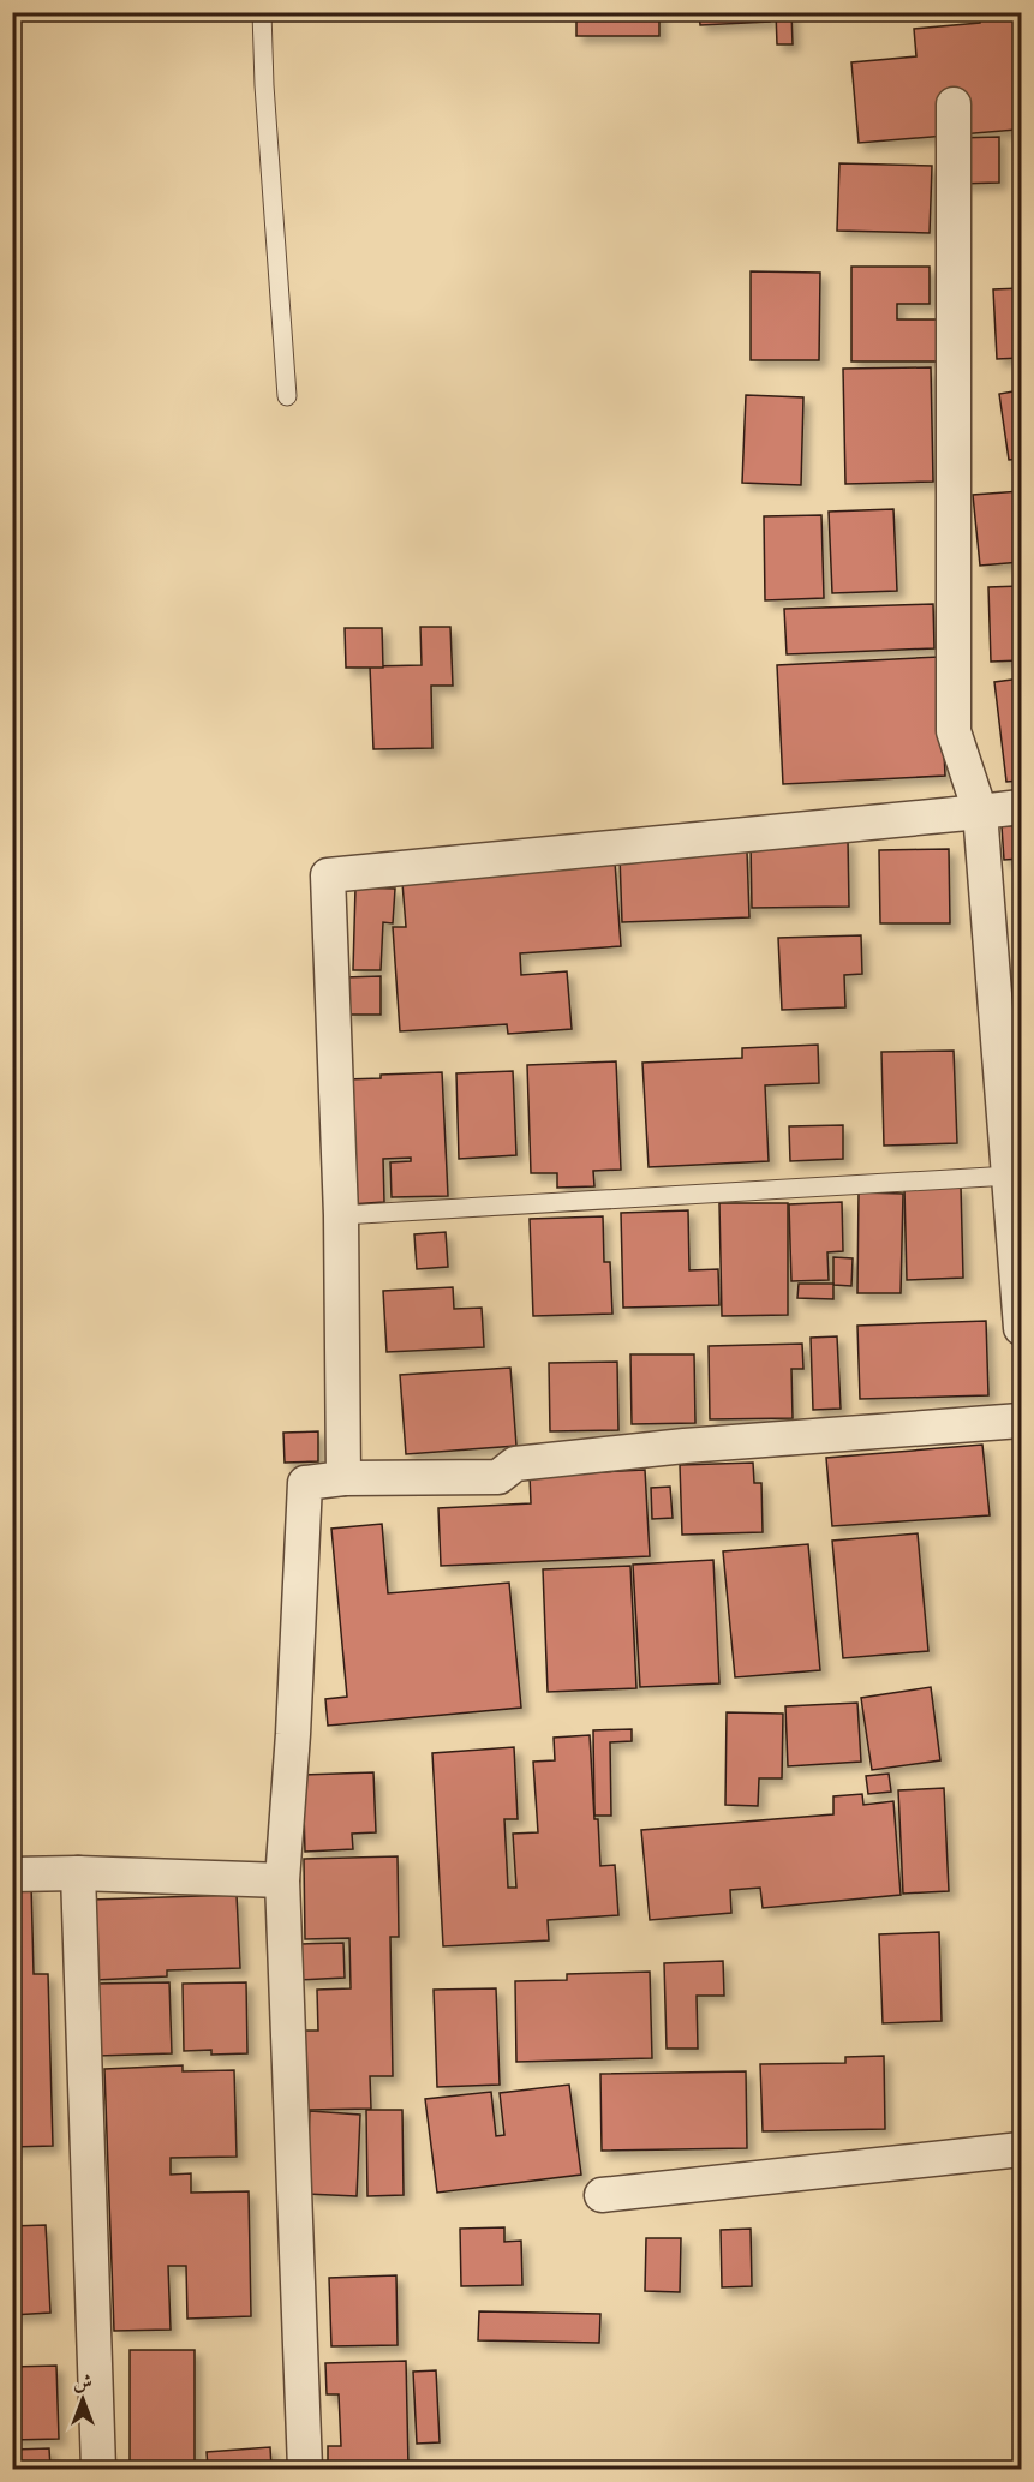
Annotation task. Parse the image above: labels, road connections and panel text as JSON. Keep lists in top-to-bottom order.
{
  "north": "top"
}
